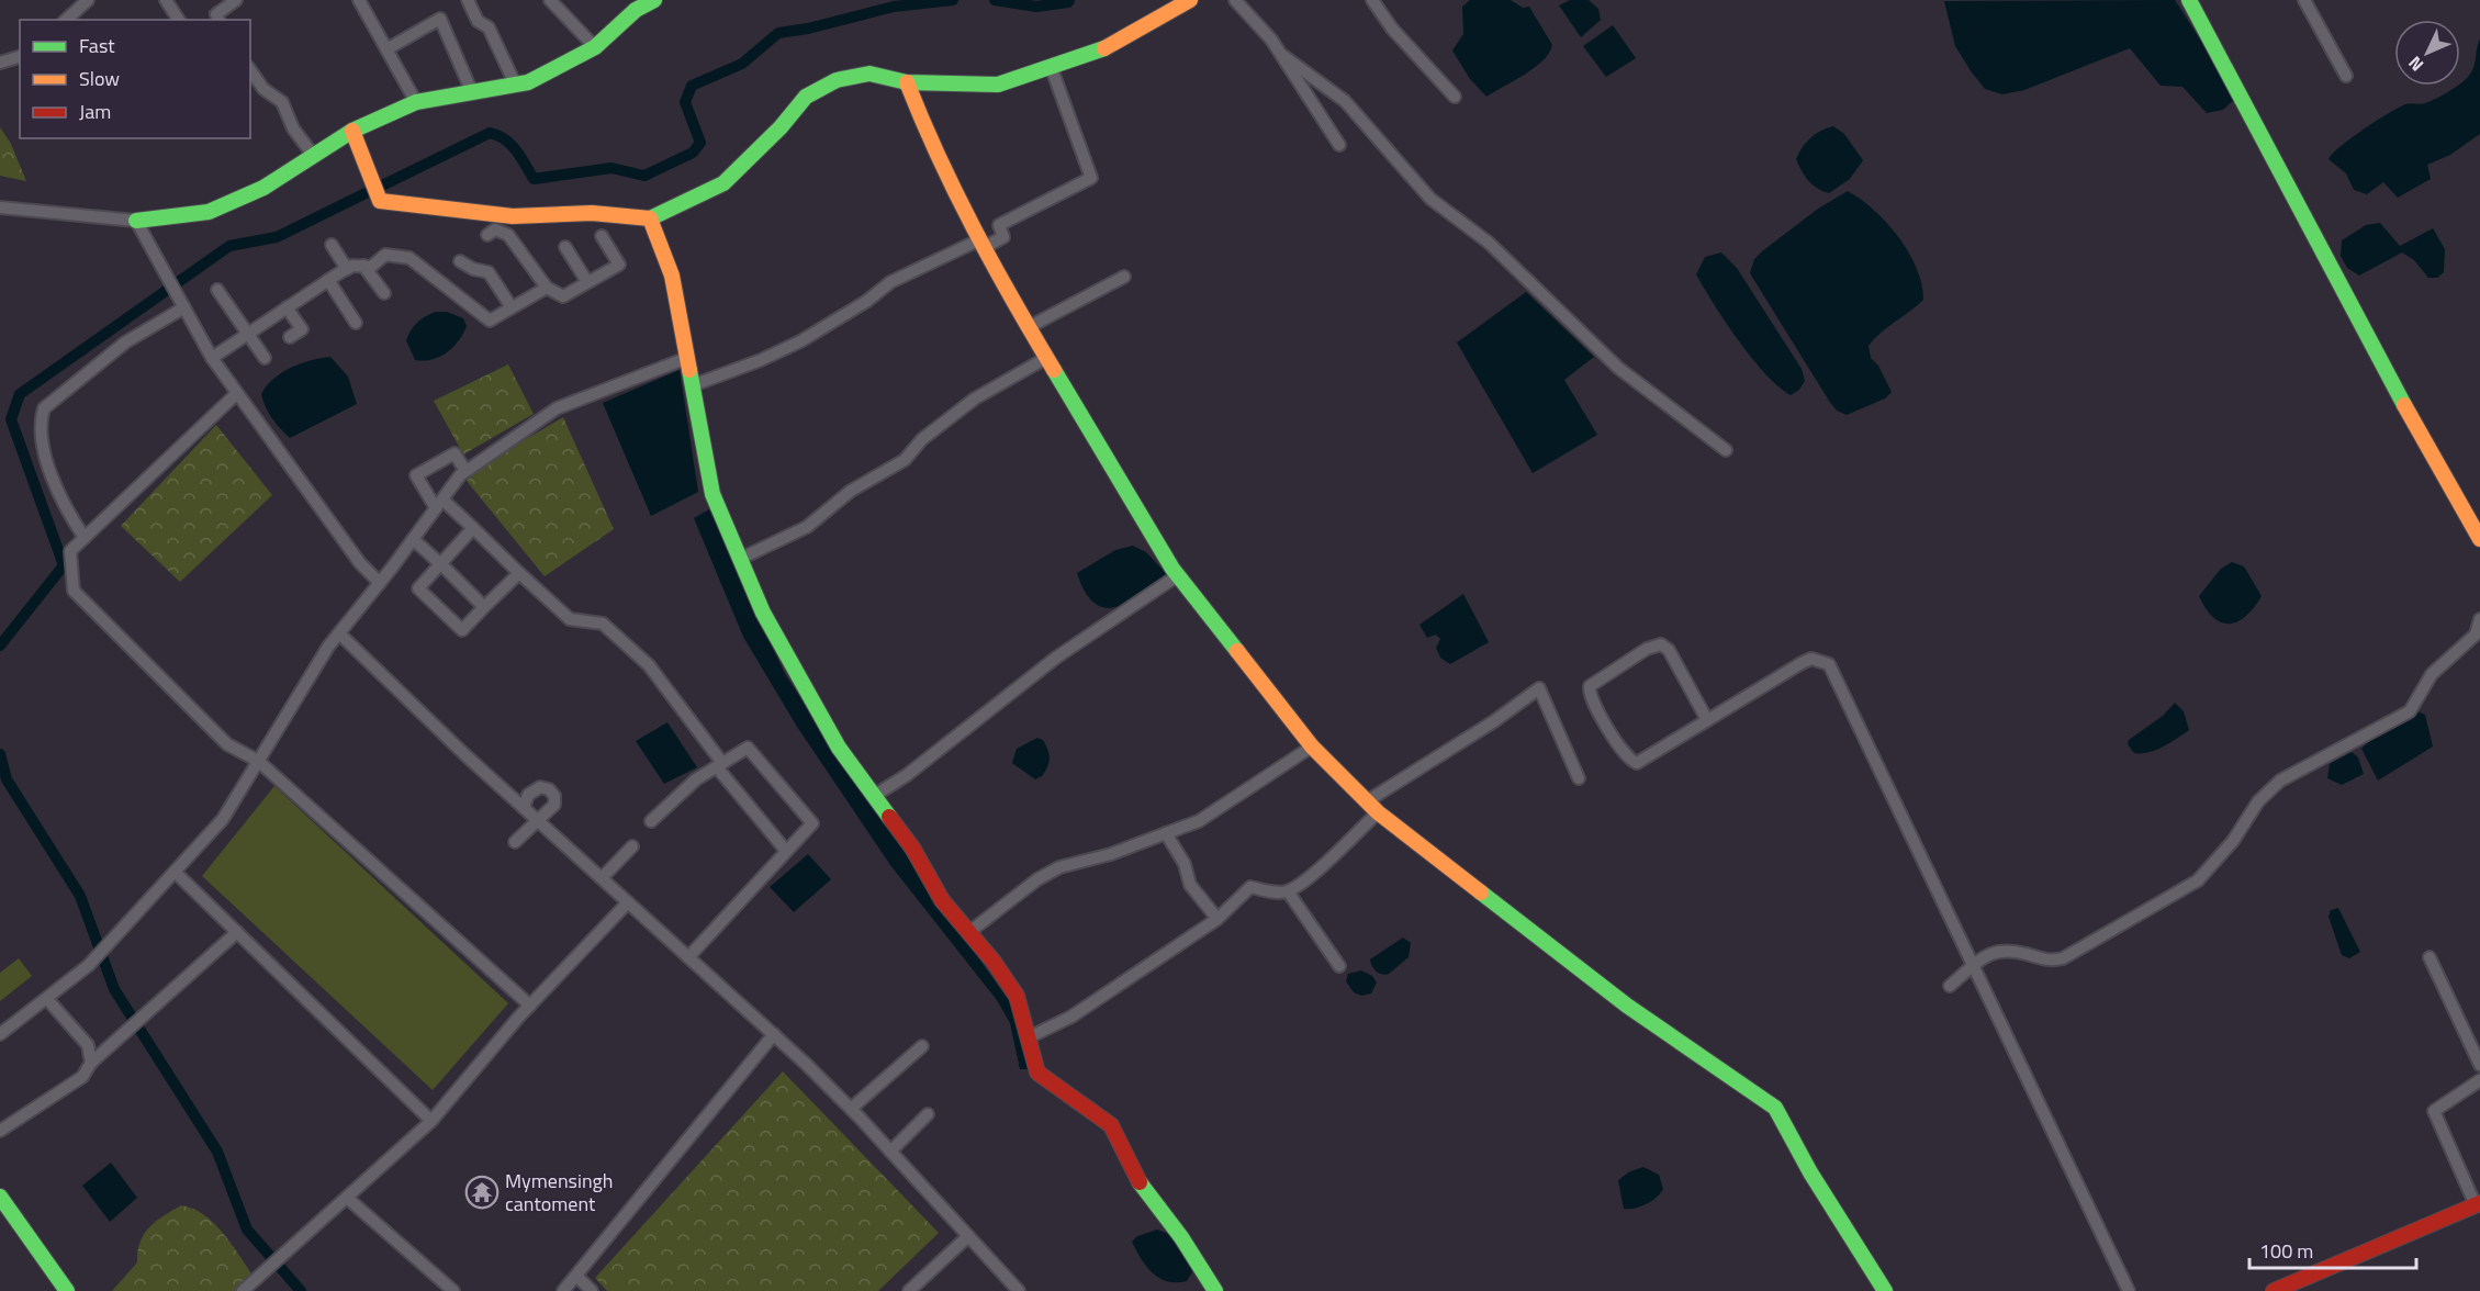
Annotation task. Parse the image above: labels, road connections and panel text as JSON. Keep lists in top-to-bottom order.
{
  "places": {
    "temple": ["Mymensingh cantoment"]
  },
  "legend": ["Fast", "Slow", "Jam"],
  "scale_bar": "100 m",
  "north": "bottom left"
}
